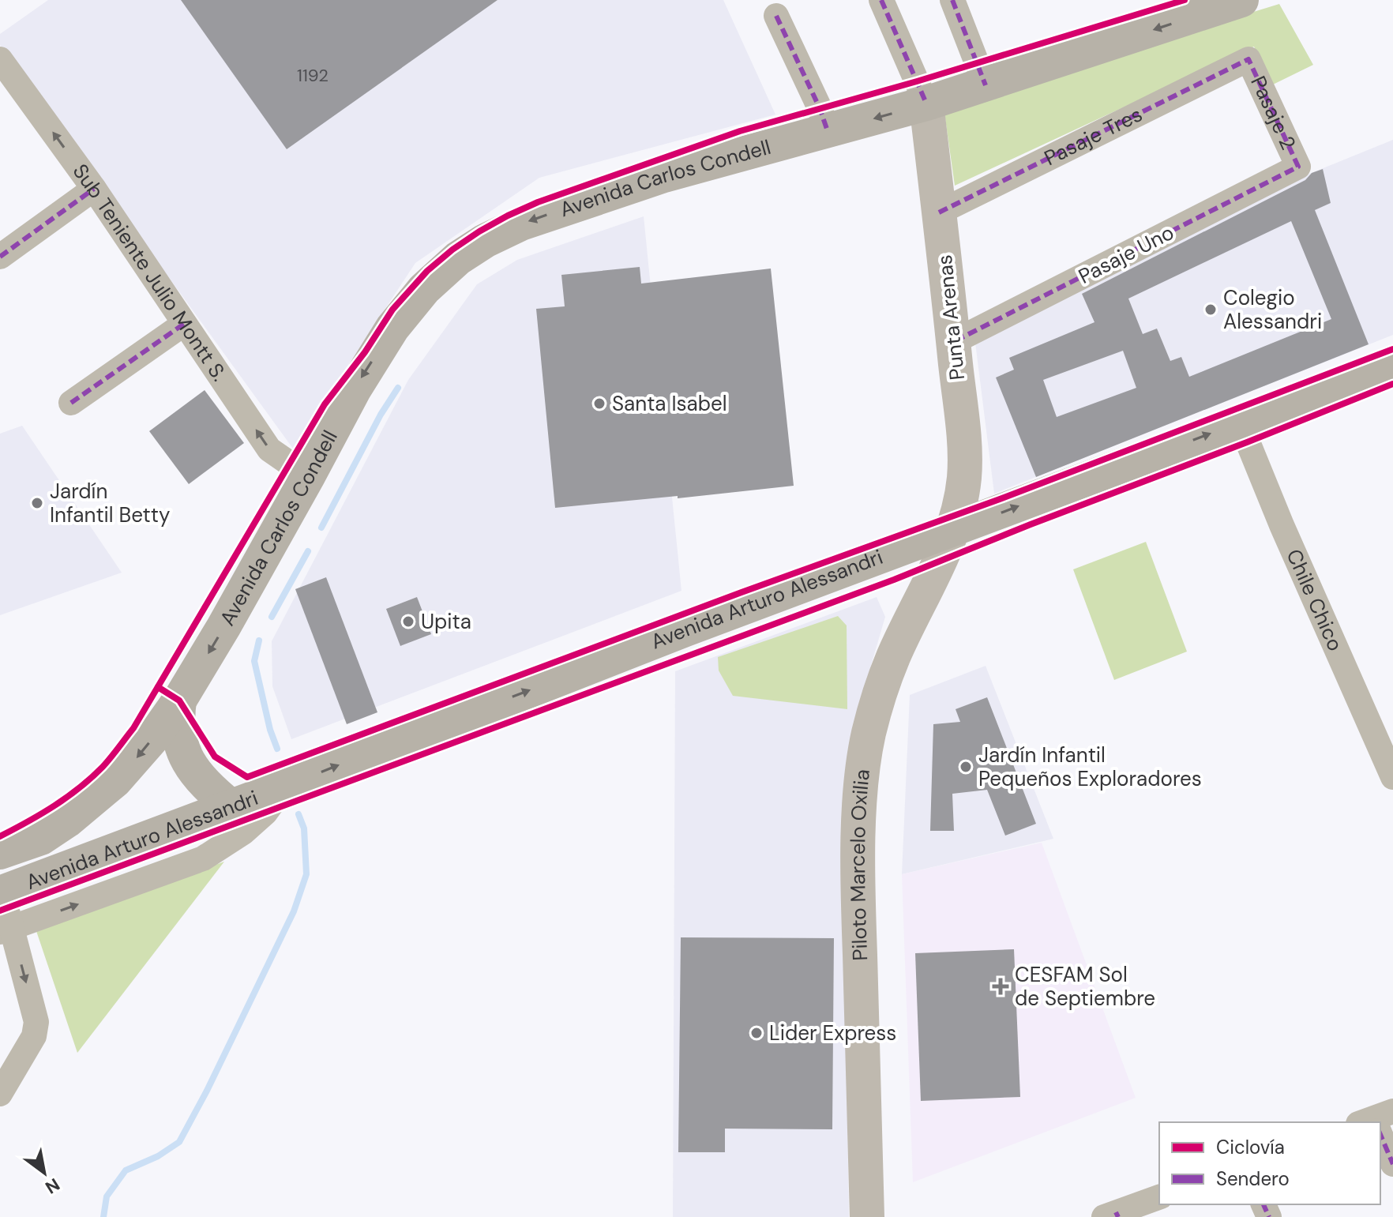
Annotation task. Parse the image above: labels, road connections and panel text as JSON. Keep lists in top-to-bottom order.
{
  "streets": {
    "main road": ["Avenida Carlos Condell", "Avenida Arturo Alessandri"],
    "street": [
      "Pasaje 2",
      "Pasaje Tres",
      "Pasaje Uno",
      "Sub Teniente Julio Montt S.",
      "Punta Arenas",
      "Chile Chico",
      "Piloto Marcelo Oxilia"
    ]
  },
  "crossings": [
    ["Pasaje 2", "Pasaje Tres"],
    ["Pasaje 2", "Pasaje Uno"],
    ["Pasaje Tres", "Punta Arenas"],
    ["Avenida Carlos Condell", "Sub Teniente Julio Montt S."],
    ["Avenida Carlos Condell", "Punta Arenas"],
    ["Avenida Carlos Condell", "Avenida Arturo Alessandri"],
    ["Pasaje Uno", "Punta Arenas"],
    ["Punta Arenas", "Avenida Arturo Alessandri"],
    ["Punta Arenas", "Piloto Marcelo Oxilia"],
    ["Avenida Arturo Alessandri", "Chile Chico"],
    ["Avenida Arturo Alessandri", "Piloto Marcelo Oxilia"]
  ],
  "one_way": ["Avenida Carlos Condell", "Sub Teniente Julio Montt S.", "Avenida Arturo Alessandri"],
  "places": {
    "other": [
      "Colegio Alessandri",
      "Santa Isabel",
      "Jardín Infantil Betty",
      "Upita",
      "Jardín Infantil Pequeños Exploradores",
      "Lider Express"
    ],
    "health": ["CESFAM Sol de Septiembre"]
  },
  "house_numbers": ["1192"],
  "legend": ["Ciclovía", "Sendero"],
  "north": "bottom right"
}
